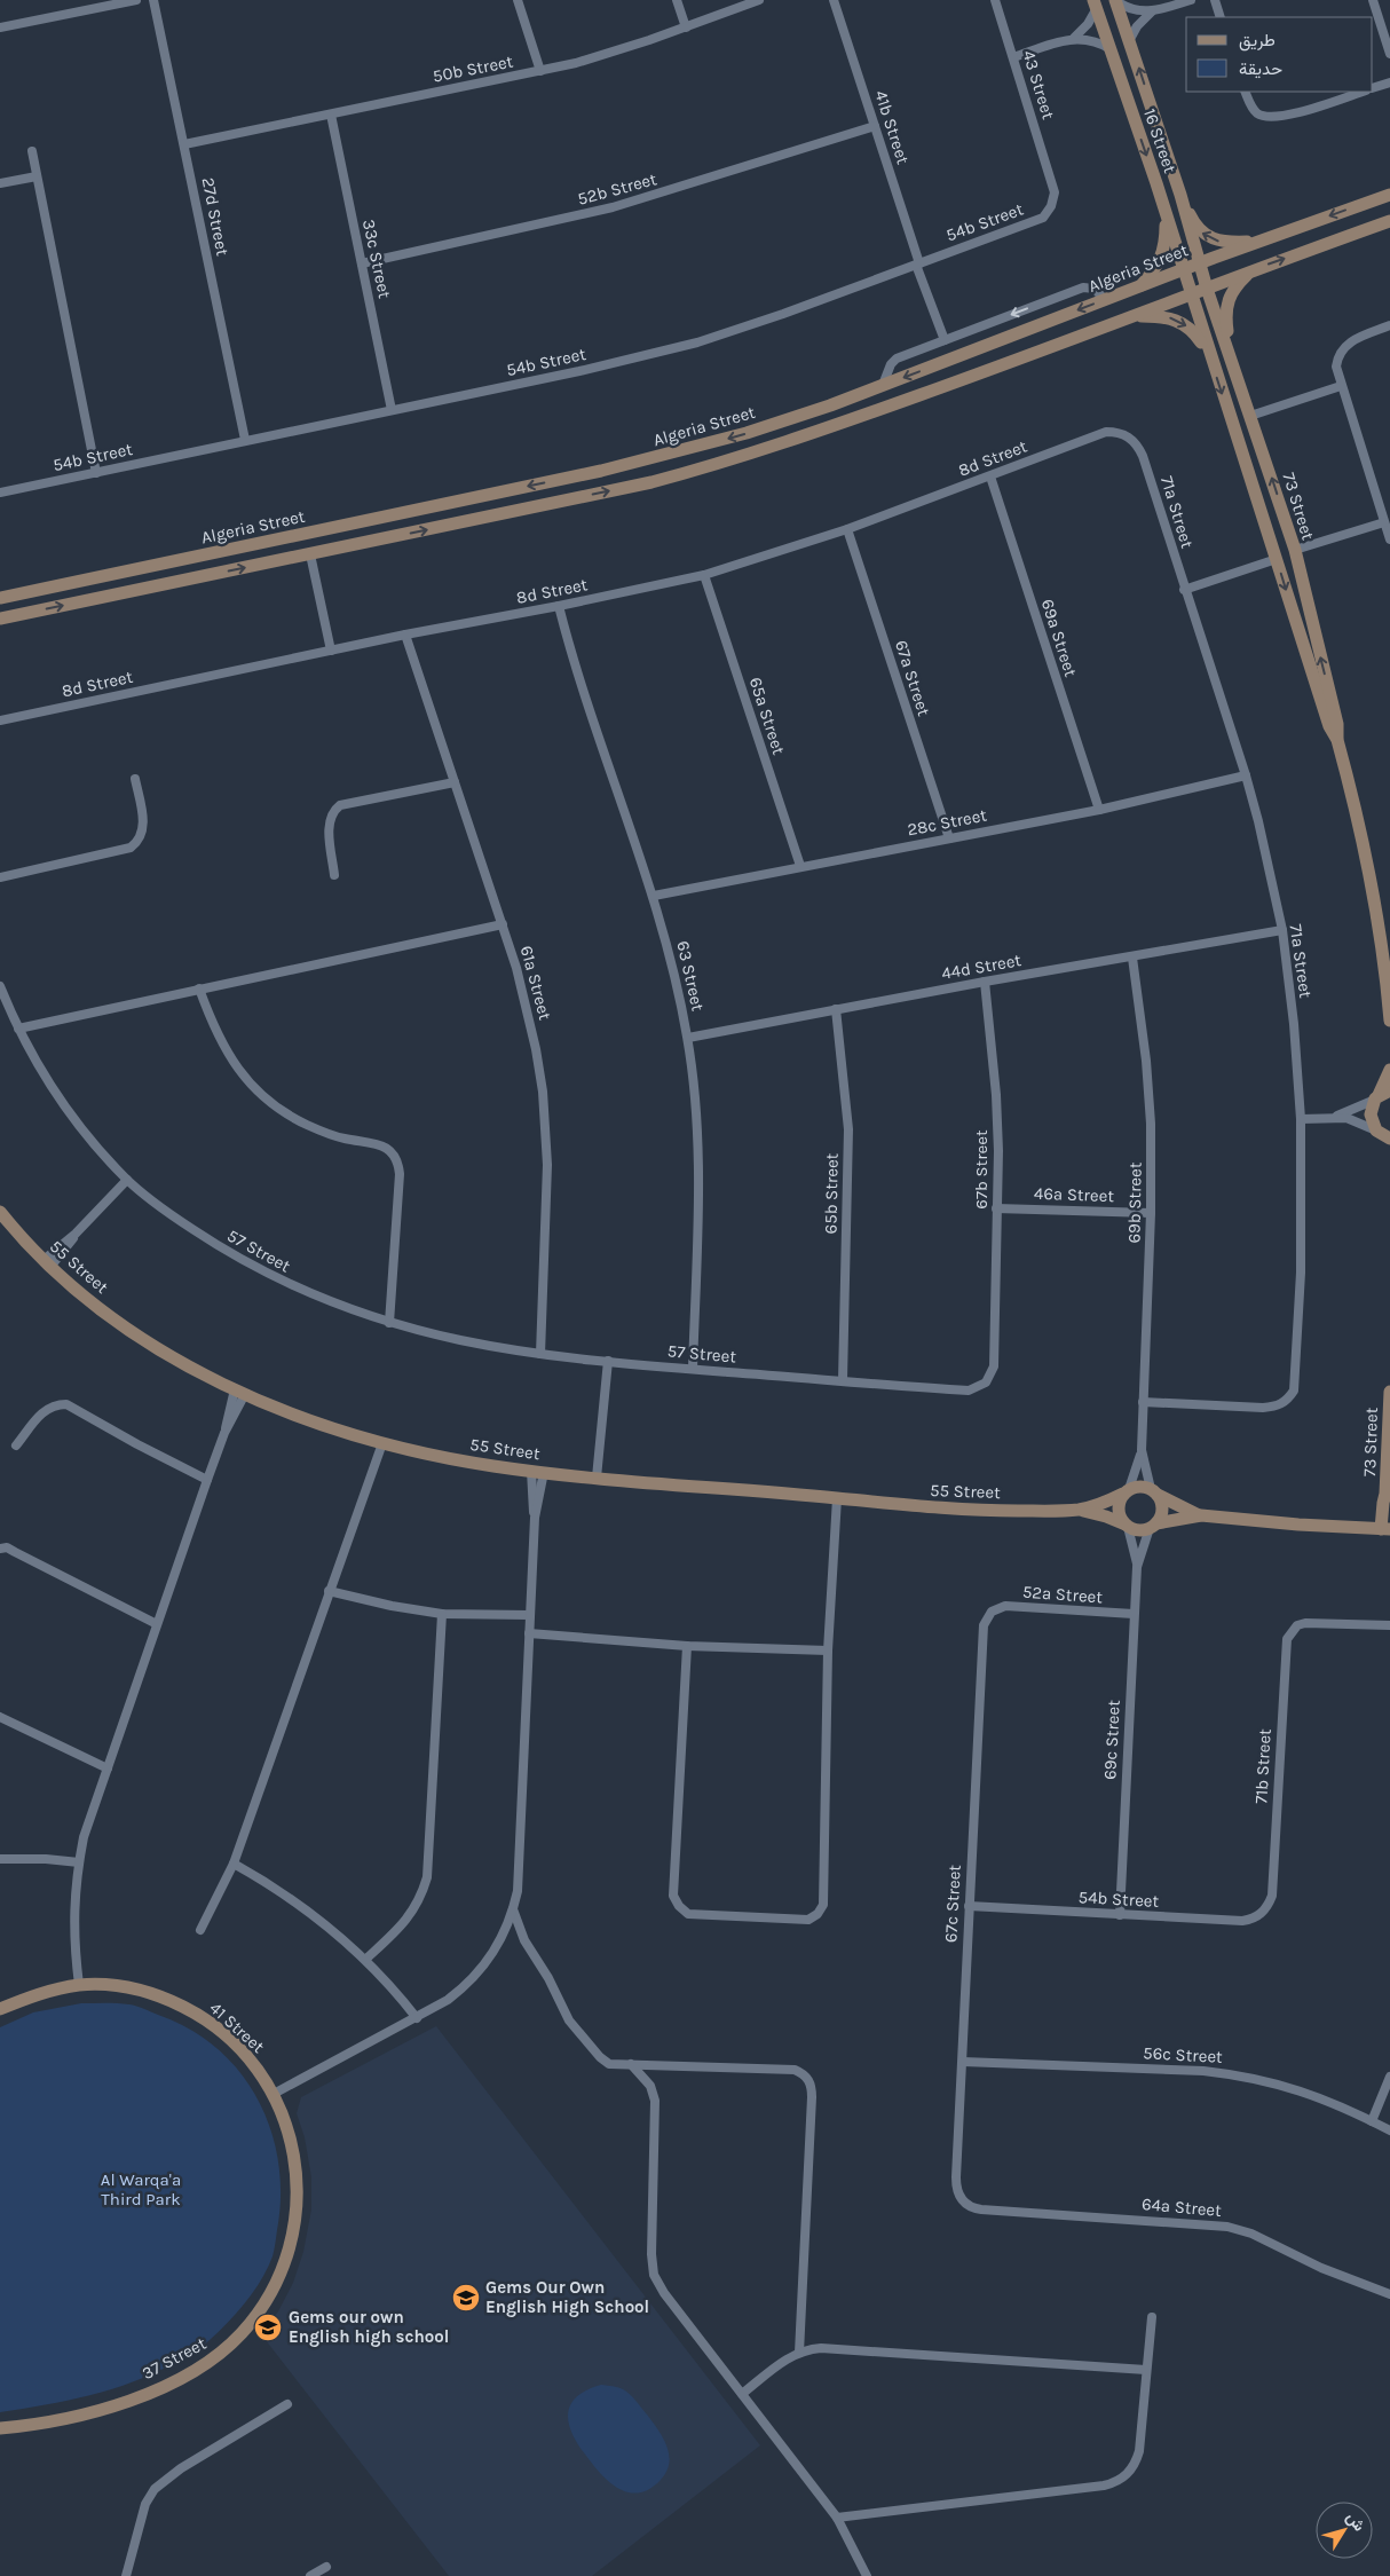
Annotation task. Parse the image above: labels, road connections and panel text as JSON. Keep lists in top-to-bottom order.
{
  "streets": {
    "street": [
      "50b Street",
      "43 Street",
      "41b Street",
      "16 Street",
      "52b Street",
      "27d Street",
      "54b Street",
      "33c Street",
      "Algeria Street",
      "8d Street",
      "73 Street",
      "71a Street",
      "69a Street",
      "67a Street",
      "65a Street",
      "28c Street",
      "44d Street",
      "63 Street",
      "61a Street",
      "67b Street",
      "65b Street",
      "46a Street",
      "69b Street",
      "57 Street",
      "55 Street",
      "52a Street",
      "69c Street",
      "71b Street",
      "67c Street",
      "41 Street",
      "56c Street",
      "64a Street",
      "37 Street"
    ]
  },
  "crossings": [
    ["50b Street", "27d Street"],
    ["50b Street", "33c Street"],
    ["43 Street", "54b Street"],
    ["41b Street", "52b Street"],
    ["41b Street", "54b Street"],
    ["16 Street", "Algeria Street"],
    ["16 Street", "73 Street"],
    ["52b Street", "33c Street"],
    ["27d Street", "54b Street"],
    ["54b Street", "33c Street"],
    ["54b Street", "69c Street"],
    ["54b Street", "71b Street"],
    ["54b Street", "67c Street"],
    ["8d Street", "71a Street"],
    ["8d Street", "69a Street"],
    ["8d Street", "67a Street"],
    ["8d Street", "65a Street"],
    ["8d Street", "63 Street"],
    ["8d Street", "61a Street"],
    ["71a Street", "28c Street"],
    ["71a Street", "44d Street"],
    ["71a Street", "69b Street"],
    ["69a Street", "28c Street"],
    ["67a Street", "28c Street"],
    ["65a Street", "28c Street"],
    ["28c Street", "63 Street"],
    ["44d Street", "63 Street"],
    ["44d Street", "67b Street"],
    ["44d Street", "65b Street"],
    ["44d Street", "69b Street"],
    ["63 Street", "57 Street"],
    ["61a Street", "57 Street"],
    ["67b Street", "46a Street"],
    ["67b Street", "57 Street"],
    ["65b Street", "57 Street"],
    ["46a Street", "69b Street"],
    ["69b Street", "55 Street"],
    ["69b Street", "69c Street"],
    ["55 Street", "69c Street"],
    ["52a Street", "69c Street"],
    ["52a Street", "67c Street"],
    ["67c Street", "56c Street"],
    ["67c Street", "64a Street"],
    ["41 Street", "37 Street"]
  ],
  "parks": ["Al Warqa'a Third Park"],
  "places": {
    "school or university": ["Gems Our Own English High School", "Gems our own English high school"]
  },
  "legend": ["طريق", "حديقة"],
  "north": "top right"
}
